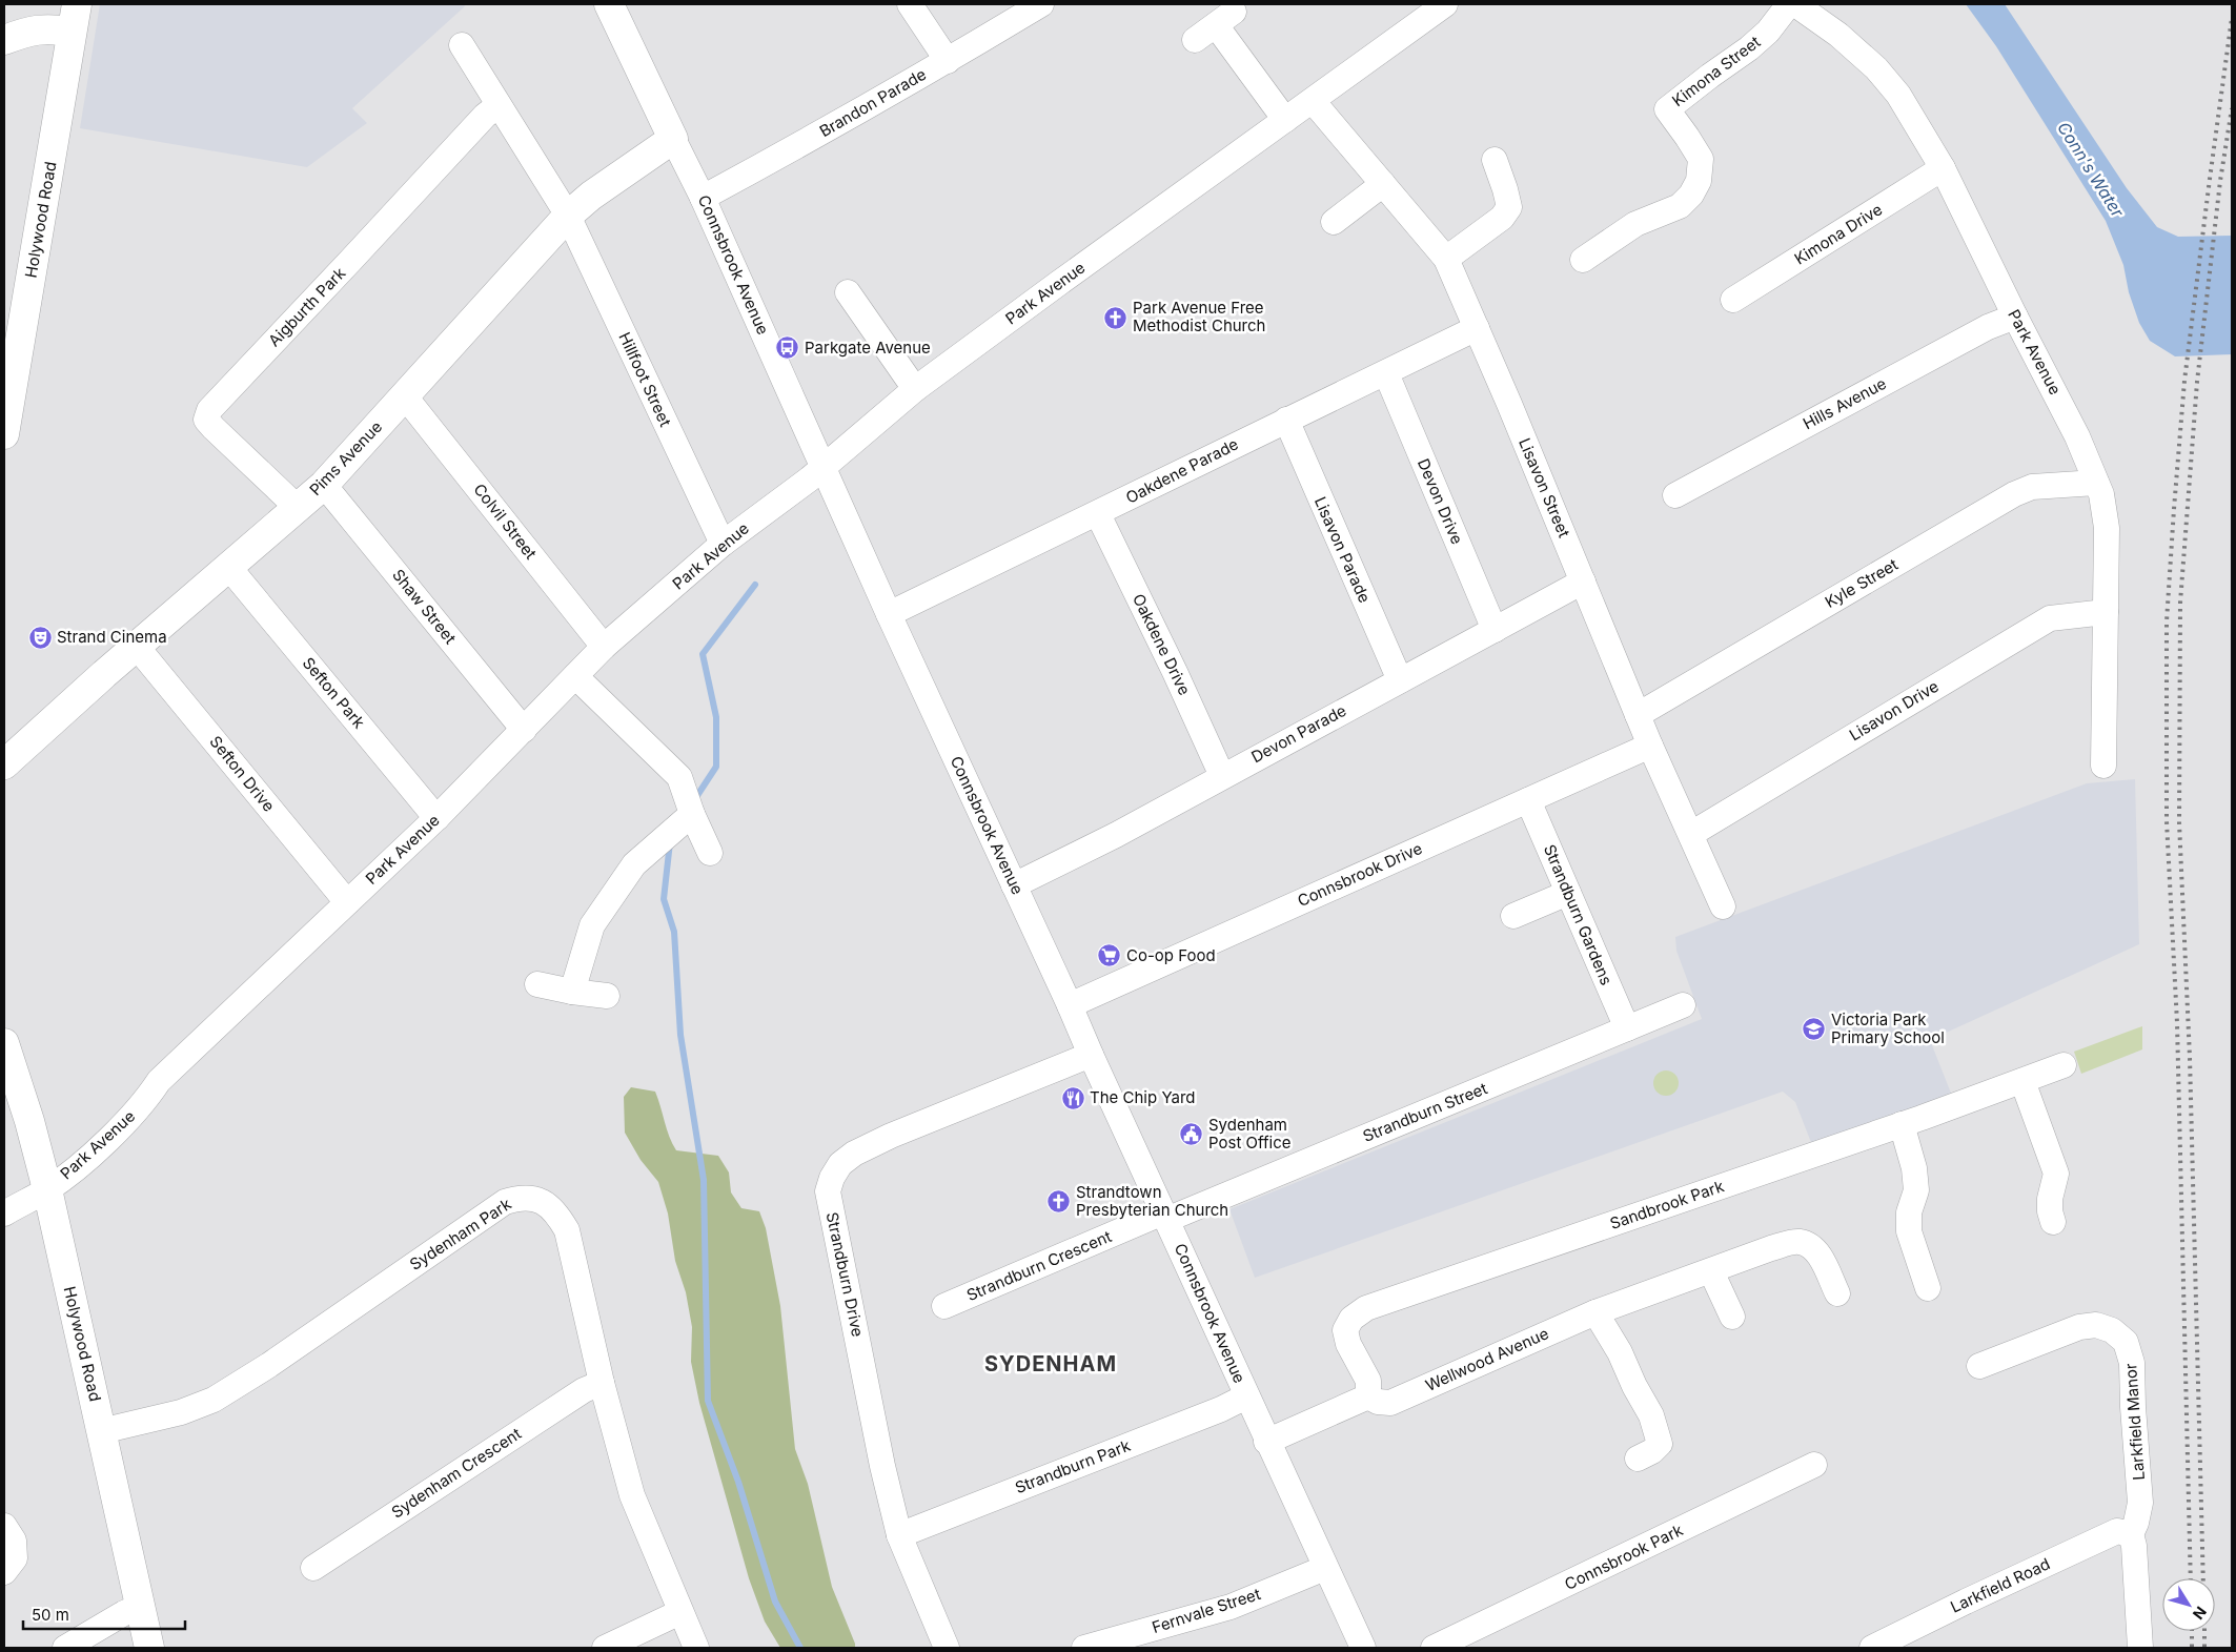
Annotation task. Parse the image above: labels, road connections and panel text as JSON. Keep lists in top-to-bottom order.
{
  "streets": {
    "street": [
      "Kimona Street",
      "Brandon Parade",
      "Holywood Road",
      "Kimona Drive",
      "Connsbrook Avenue",
      "Park Avenue",
      "Aigburth Park",
      "Hillfoot Street",
      "Hills Avenue",
      "Pims Avenue",
      "Oakdene Parade",
      "Lisavon Street",
      "Devon Drive",
      "Colvil Street",
      "Lisavon Parade",
      "Kyle Street",
      "Shaw Street",
      "Oakdene Drive",
      "Sefton Park",
      "Lisavon Drive",
      "Devon Parade",
      "Sefton Drive",
      "Connsbrook Drive",
      "Strandburn Gardens",
      "Strandburn Street",
      "Sandbrook Park",
      "Sydenham Park",
      "Strandburn Crescent",
      "Strandburn Drive",
      "Wellwood Avenue",
      "Larkfield Manor",
      "Strandburn Park",
      "Sydenham Crescent",
      "Connsbrook Park",
      "Larkfield Road",
      "Fernvale Street"
    ]
  },
  "crossings": [
    ["Brandon Parade", "Connsbrook Avenue"],
    ["Holywood Road", "Park Avenue"],
    ["Holywood Road", "Sydenham Park"],
    ["Kimona Drive", "Park Avenue"],
    ["Connsbrook Avenue", "Park Avenue"],
    ["Connsbrook Avenue", "Pims Avenue"],
    ["Connsbrook Avenue", "Oakdene Parade"],
    ["Connsbrook Avenue", "Devon Parade"],
    ["Connsbrook Avenue", "Connsbrook Drive"],
    ["Connsbrook Avenue", "Strandburn Street"],
    ["Connsbrook Avenue", "Strandburn Crescent"],
    ["Connsbrook Avenue", "Strandburn Drive"],
    ["Connsbrook Avenue", "Strandburn Park"],
    ["Connsbrook Avenue", "Fernvale Street"],
    ["Park Avenue", "Hillfoot Street"],
    ["Park Avenue", "Hills Avenue"],
    ["Park Avenue", "Lisavon Street"],
    ["Park Avenue", "Colvil Street"],
    ["Park Avenue", "Kyle Street"],
    ["Park Avenue", "Shaw Street"],
    ["Park Avenue", "Sefton Park"],
    ["Park Avenue", "Lisavon Drive"],
    ["Park Avenue", "Sefton Drive"],
    ["Aigburth Park", "Pims Avenue"],
    ["Hillfoot Street", "Pims Avenue"],
    ["Pims Avenue", "Colvil Street"],
    ["Pims Avenue", "Shaw Street"],
    ["Pims Avenue", "Sefton Park"],
    ["Pims Avenue", "Sefton Drive"],
    ["Oakdene Parade", "Lisavon Street"],
    ["Oakdene Parade", "Devon Drive"],
    ["Oakdene Parade", "Lisavon Parade"],
    ["Oakdene Parade", "Oakdene Drive"],
    ["Lisavon Street", "Kyle Street"],
    ["Lisavon Street", "Lisavon Drive"],
    ["Lisavon Street", "Devon Parade"],
    ["Lisavon Street", "Connsbrook Drive"],
    ["Devon Drive", "Devon Parade"],
    ["Lisavon Parade", "Devon Parade"],
    ["Oakdene Drive", "Devon Parade"],
    ["Connsbrook Drive", "Strandburn Gardens"],
    ["Strandburn Gardens", "Strandburn Street"],
    ["Strandburn Street", "Strandburn Crescent"],
    ["Sandbrook Park", "Wellwood Avenue"],
    ["Sydenham Park", "Sydenham Crescent"],
    ["Strandburn Drive", "Strandburn Park"],
    ["Larkfield Manor", "Larkfield Road"]
  ],
  "districts": ["SYDENHAM"],
  "water": ["Conn's Water"],
  "places": {
    "church": ["Park Avenue Free Methodist Church", "Strandtown Presbyterian Church"],
    "bus stop": ["Parkgate Avenue"],
    "theatre": ["Strand Cinema"],
    "supermarket": ["Co-op Food"],
    "school or university": ["Victoria Park Primary School"],
    "restaurant": ["The Chip Yard"],
    "public building": ["Sydenham Post Office"]
  },
  "scale_bar": "50 m",
  "north": "bottom right"
}
